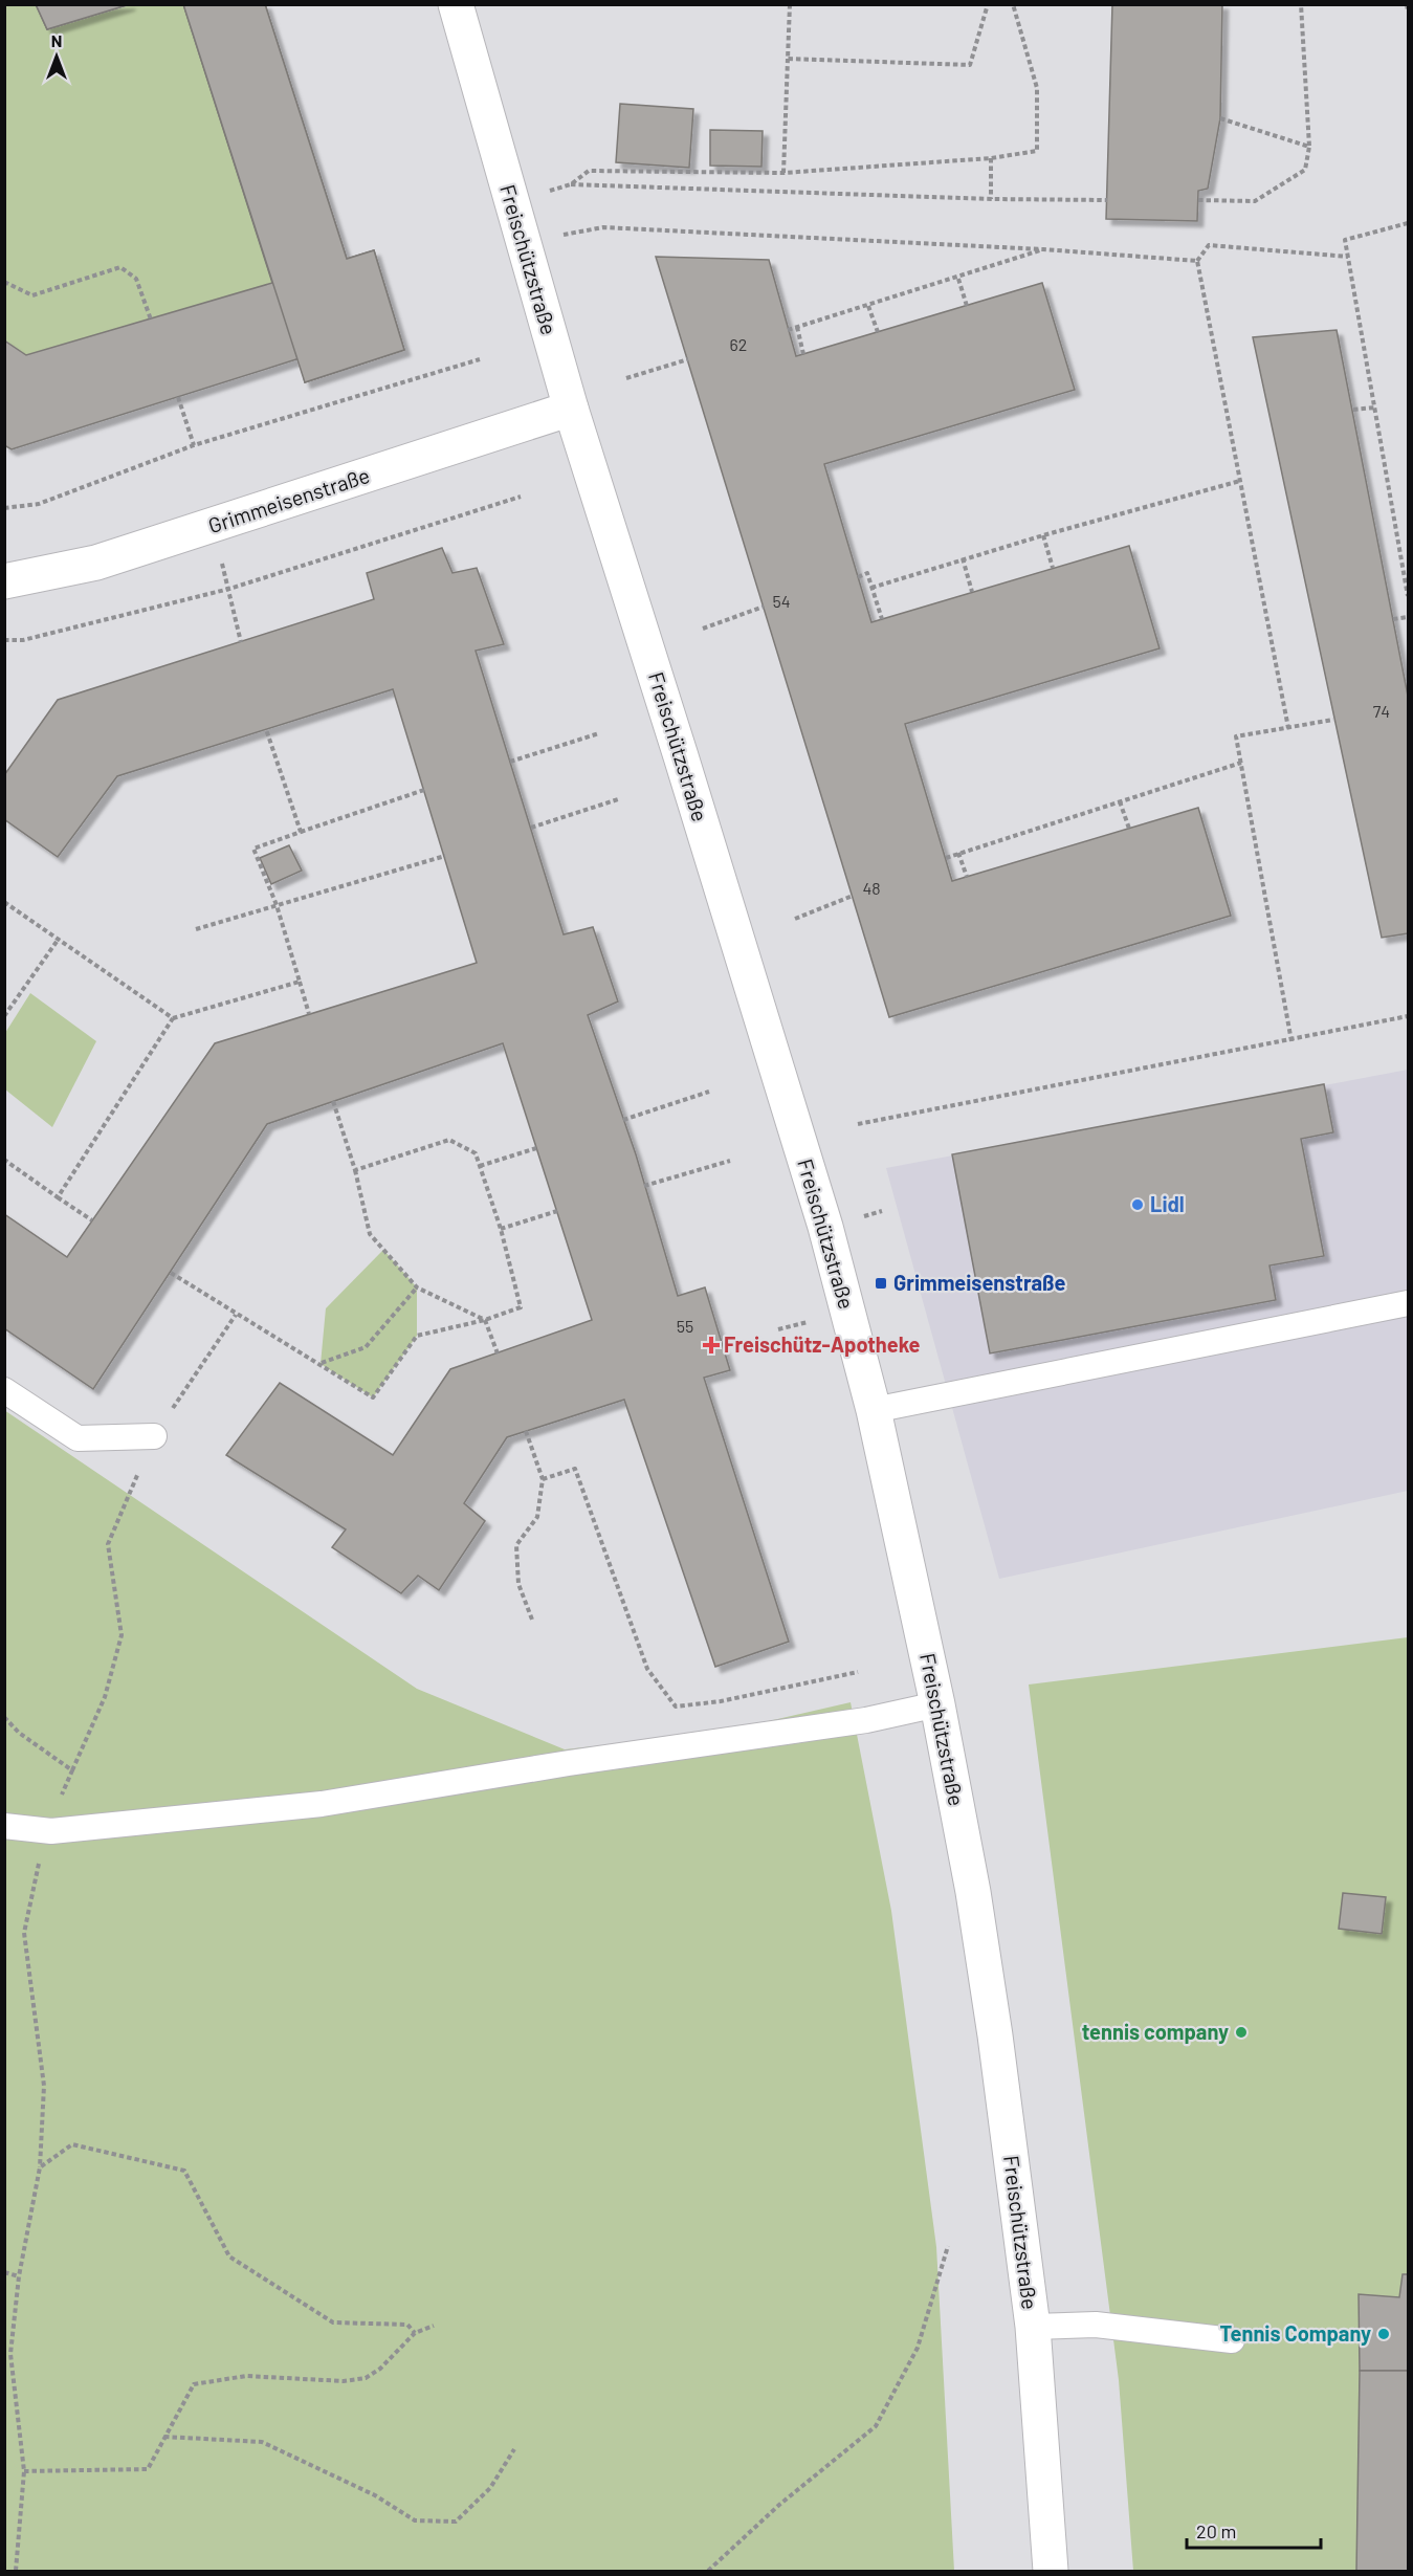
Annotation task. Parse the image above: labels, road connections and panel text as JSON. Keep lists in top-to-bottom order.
{
  "streets": {
    "main road": ["Freischützstraße", "Grimmeisenstraße"]
  },
  "crossings": [
    ["Freischützstraße", "Grimmeisenstraße"]
  ],
  "places": {
    "other": ["Lidl", "tennis company", "Tennis Company"],
    "transit": ["Grimmeisenstraße"],
    "health": ["Freischütz-Apotheke"]
  },
  "house_numbers": [
    "62",
    "54",
    "74",
    "48",
    "55"
  ],
  "scale_bar": "20 m",
  "north": "top"
}
